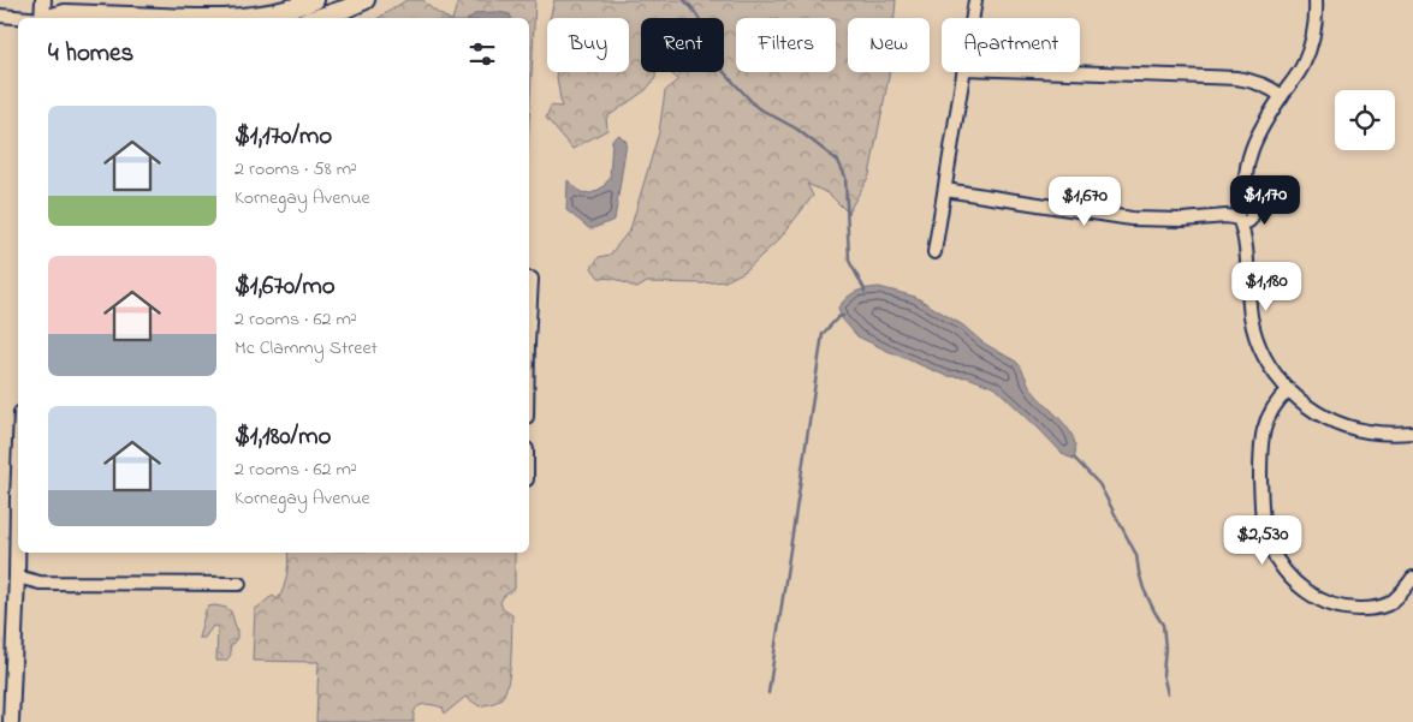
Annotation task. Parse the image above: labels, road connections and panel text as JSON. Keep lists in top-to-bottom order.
{
  "page": {
    "chip": [
      "Buy",
      "Rent",
      "Filters",
      "New",
      "Apartment"
    ],
    "heading": "4 homes",
    "list": [
      {
        "name": "$1,170/mo",
        "note": "2 rooms · 58 m² · Kornegay Avenue"
      },
      {
        "name": "$1,670/mo",
        "note": "2 rooms · 62 m² · Mc Clammy Street"
      },
      {
        "name": "$1,180/mo",
        "note": "2 rooms · 62 m² · Kornegay Avenue"
      }
    ],
    "price": [
      "$1,170",
      "$1,670",
      "$1,180",
      "$2,530"
    ]
  }
}
